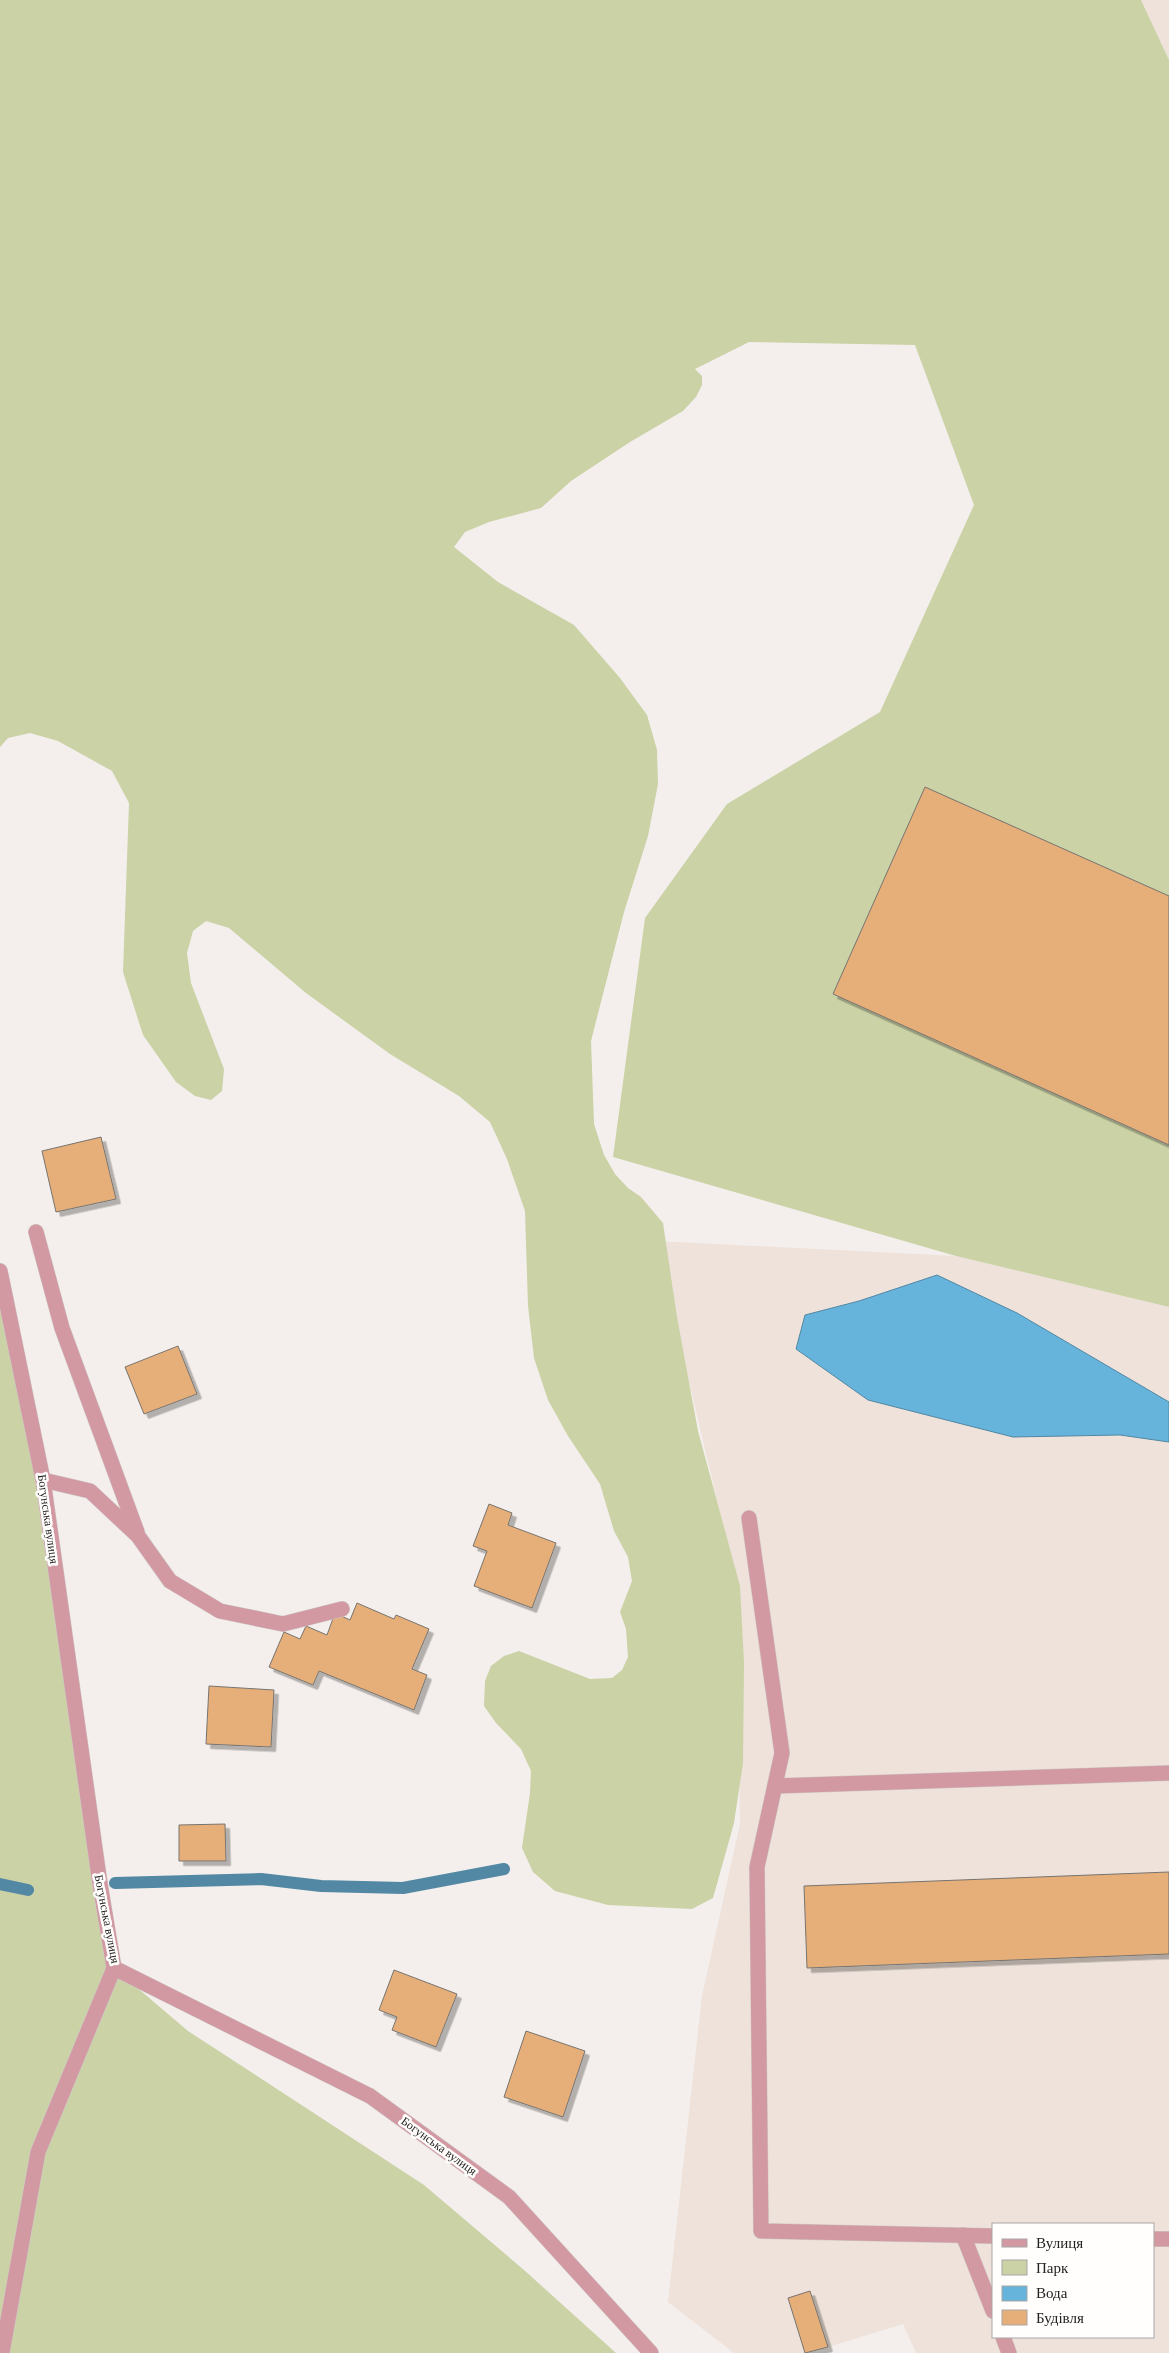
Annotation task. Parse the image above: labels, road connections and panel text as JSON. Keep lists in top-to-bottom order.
{
  "streets": {
    "street": ["Богунська вулиця"]
  },
  "legend": [
    "Вулиця",
    "Парк",
    "Вода",
    "Будівля"
  ]
}
